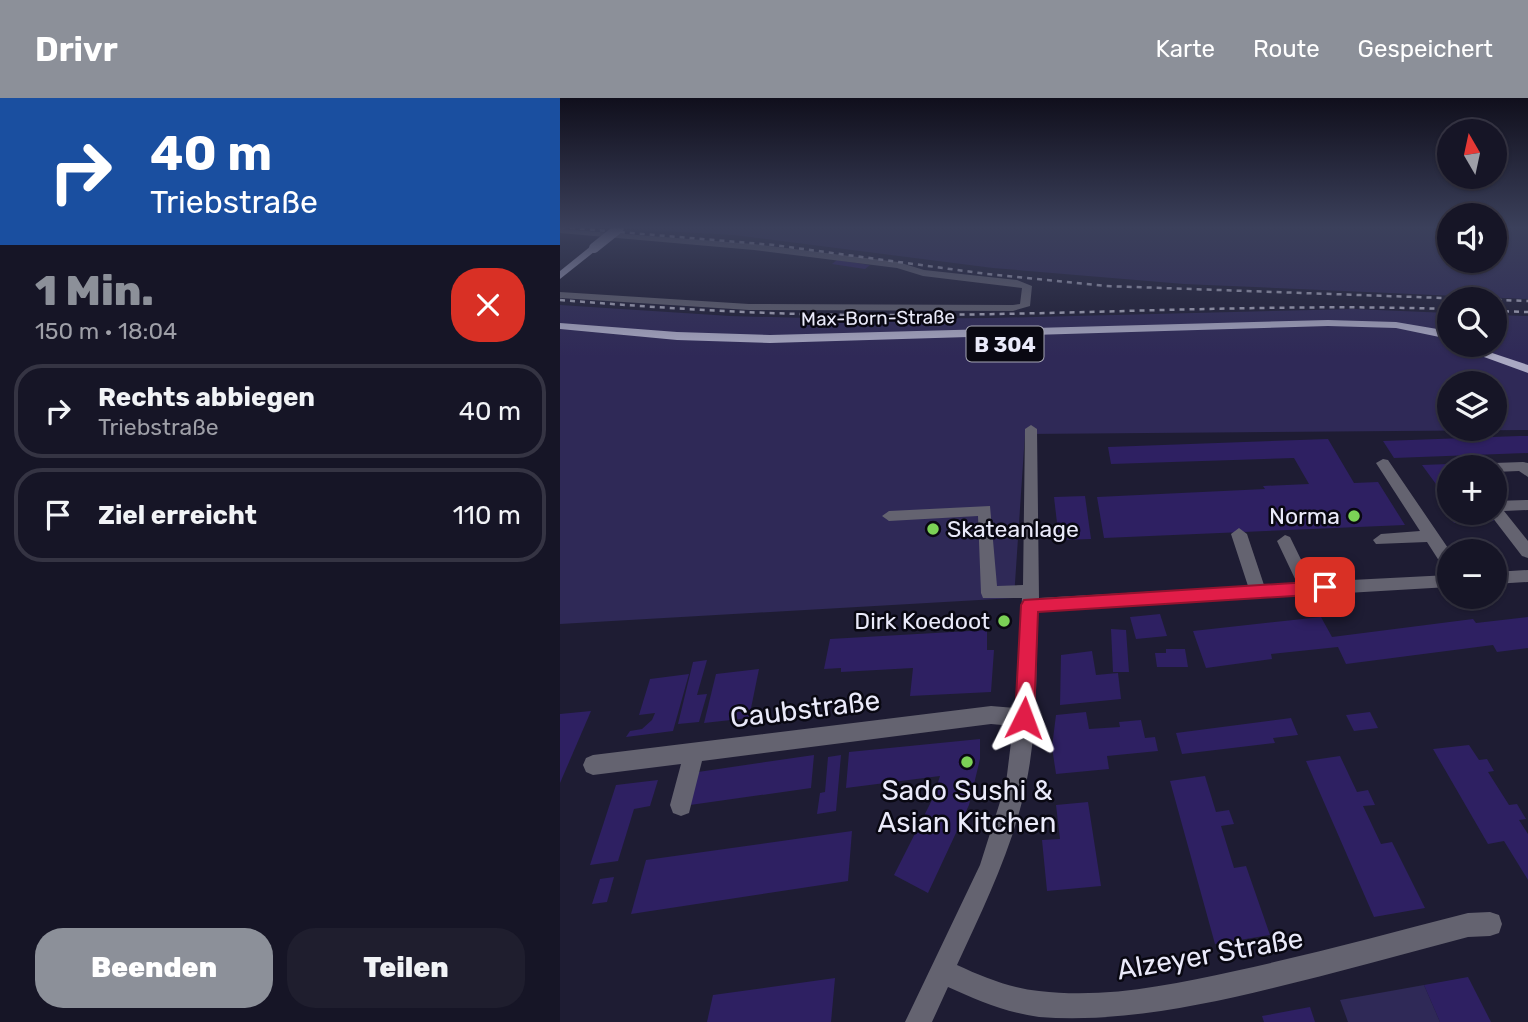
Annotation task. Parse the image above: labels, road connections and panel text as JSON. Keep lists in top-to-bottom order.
{
  "streets": {
    "main road": ["Max-Born-Straße", "B 304"],
    "street": ["Caubstraße", "Alzeyer Straße"]
  },
  "places": [
    "Norma",
    "Skateanlage",
    "Dirk Koedoot",
    "Sado Sushi & Asian Kitchen"
  ],
  "north": "top",
  "page": {
    "header": "Drivr",
    "nav": ["Karte", "Route", "Gespeichert"],
    "turn": ["40 m", "Triebstraße"],
    "map_buttons": ["+", "−"],
    "heading": ["1 Min.", "150 m · 18:04"],
    "list": [
      {
        "name": "Rechts abbiegen",
        "note": "Triebstraße",
        "value": "40 m"
      },
      {
        "name": "Ziel erreicht",
        "value": "110 m"
      }
    ],
    "buttons": ["Beenden", "Teilen"]
  }
}
